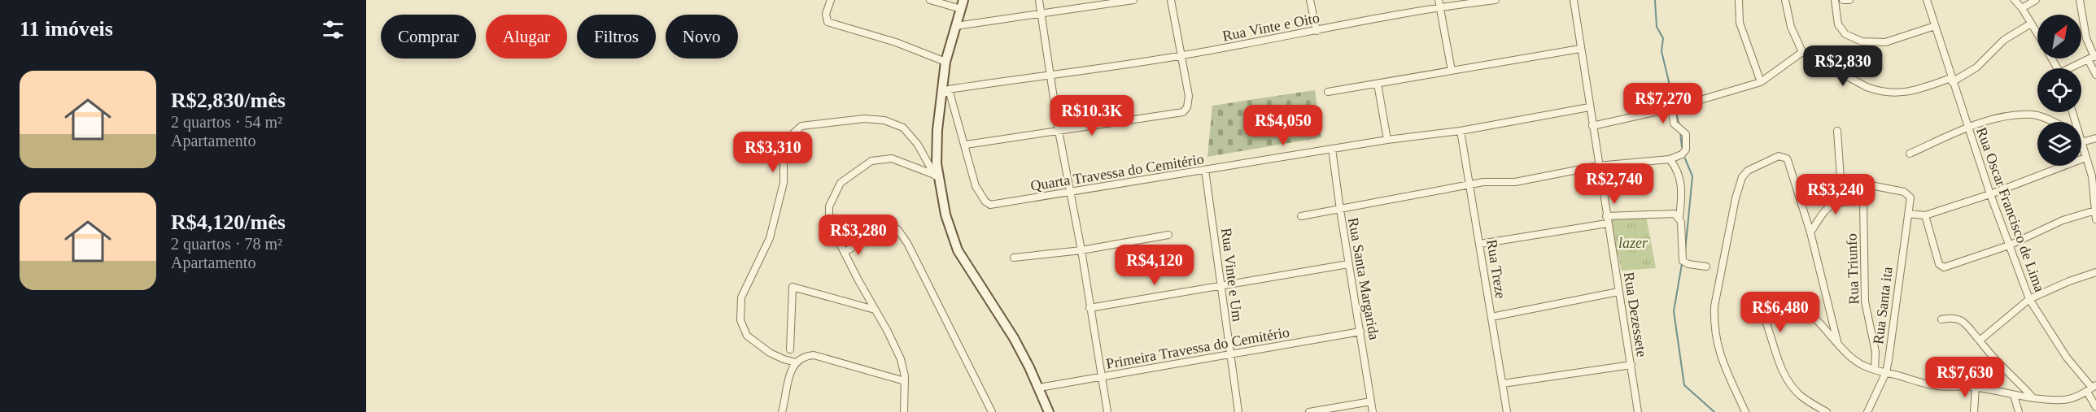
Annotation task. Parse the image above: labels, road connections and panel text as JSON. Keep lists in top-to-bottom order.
{
  "streets": {
    "street": [
      "Rua Vinte e Oito",
      "Quarta Travessa do Cemitério",
      "Rua Oscar Francisco de Lima",
      "Rua Treze",
      "Rua Triunfo",
      "Rua Vinte e Um",
      "Rua Santa Margarida",
      "Rua Santa ita",
      "Rua Dezessete",
      "Primeira Travessa do Cemitério"
    ]
  },
  "crossings": [
    ["Quarta Travessa do Cemitério", "Rua Treze"],
    ["Quarta Travessa do Cemitério", "Rua Vinte e Um"],
    ["Quarta Travessa do Cemitério", "Rua Santa Margarida"],
    ["Quarta Travessa do Cemitério", "Rua Dezessete"],
    ["Rua Triunfo", "Rua Santa ita"],
    ["Rua Vinte e Um", "Primeira Travessa do Cemitério"],
    ["Rua Santa Margarida", "Primeira Travessa do Cemitério"]
  ],
  "parks": ["lazer"],
  "north": "top right",
  "page": {
    "heading": "11 imóveis",
    "chip": [
      "Comprar",
      "Alugar",
      "Filtros",
      "Novo"
    ],
    "price": [
      "R$2,830",
      "R$7,270",
      "R$10.3K",
      "R$4,050",
      "R$3,310",
      "R$2,740",
      "R$3,240",
      "R$3,280",
      "R$4,120",
      "R$6,480",
      "R$7,630"
    ],
    "list": [
      {
        "name": "R$2,830/mês",
        "note": "2 quartos · 54 m² · Apartamento"
      },
      {
        "name": "R$4,120/mês",
        "note": "2 quartos · 78 m² · Apartamento"
      }
    ]
  }
}
